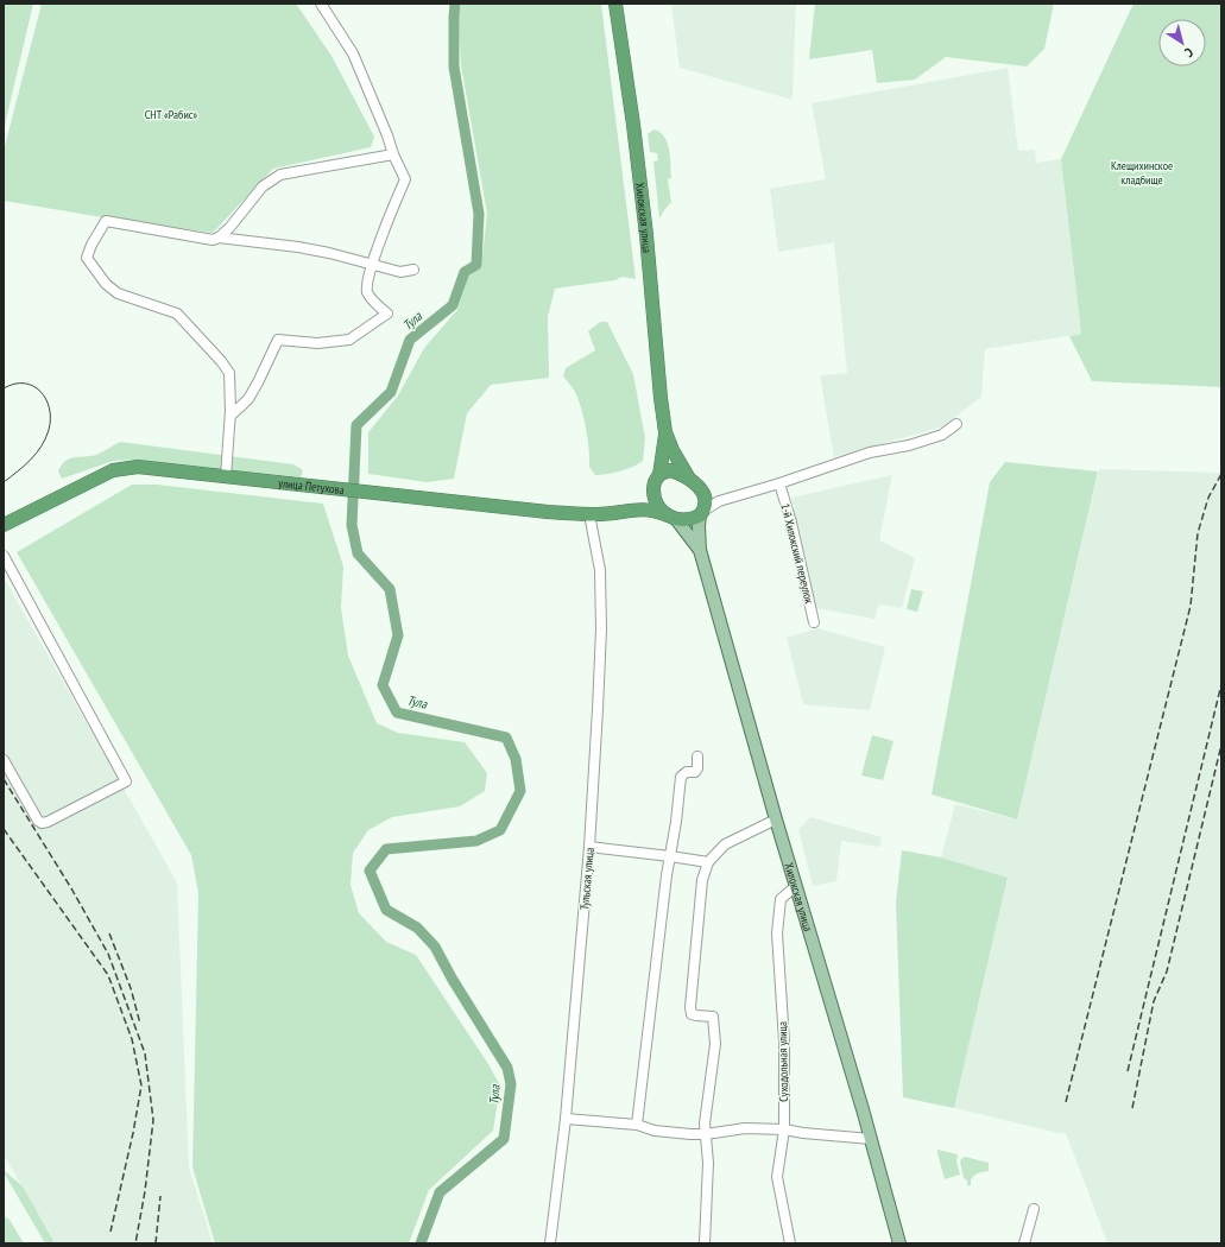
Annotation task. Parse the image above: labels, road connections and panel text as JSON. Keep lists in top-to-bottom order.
{
  "streets": {
    "highway": ["Хилокская улица", "улица Петухова"],
    "street": ["1-й Хилокский переулок", "Тульская улица", "Суходольная улица"]
  },
  "crossings": [
    ["Хилокская улица", "Суходольная улица"],
    ["улица Петухова", "Тульская улица"]
  ],
  "water": ["Тула"],
  "parks": ["СНТ «Рабис»", "Клещихинское кладбище"],
  "north": "bottom right"
}
